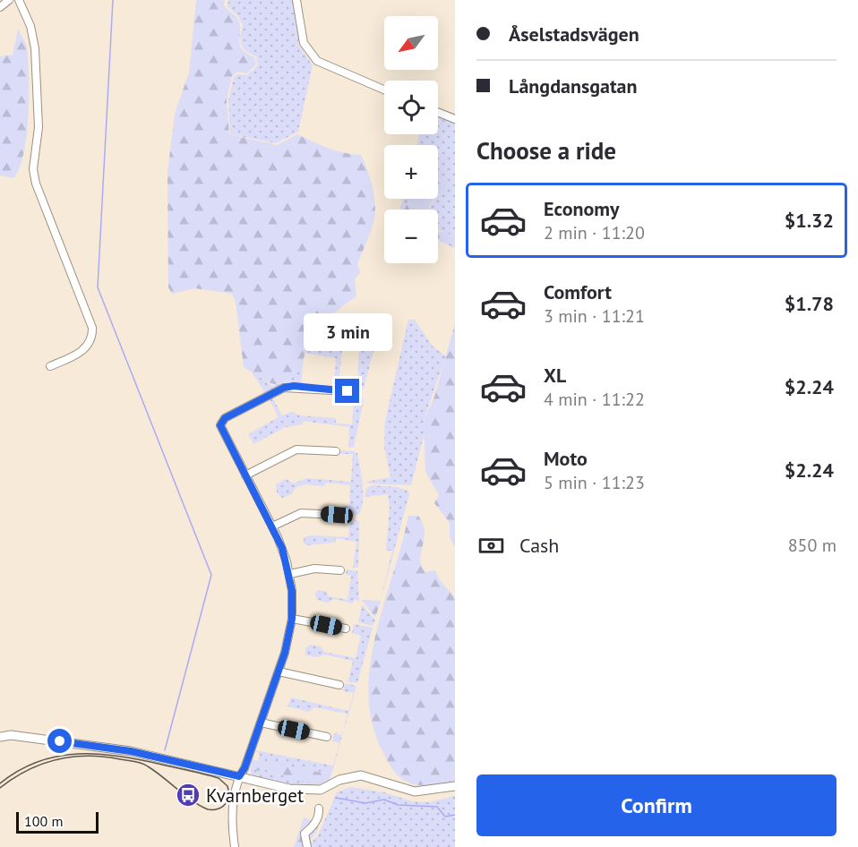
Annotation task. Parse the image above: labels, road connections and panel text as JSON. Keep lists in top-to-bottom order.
{
  "places": {
    "bus stop": ["Kvarnberget"]
  },
  "scale_bar": "100 m",
  "north": "bottom left",
  "page": {
    "banner": ["Åselstadsvägen", "Långdansgatan"],
    "map_buttons": ["+", "−"],
    "heading": "Choose a ride",
    "list": [
      {
        "name": "Economy",
        "note": "2 min · 11:20",
        "value": "$1.32"
      },
      {
        "name": "Comfort",
        "note": "3 min · 11:21",
        "value": "$1.78"
      },
      {
        "name": "XL",
        "note": "4 min · 11:22",
        "value": "$2.24"
      },
      {
        "name": "Moto",
        "note": "5 min · 11:23",
        "value": "$2.24"
      }
    ],
    "bubble": "3 min",
    "pay": ["Cash", "850 m"],
    "buttons": "Confirm",
    "scale": "100 m"
  }
}
